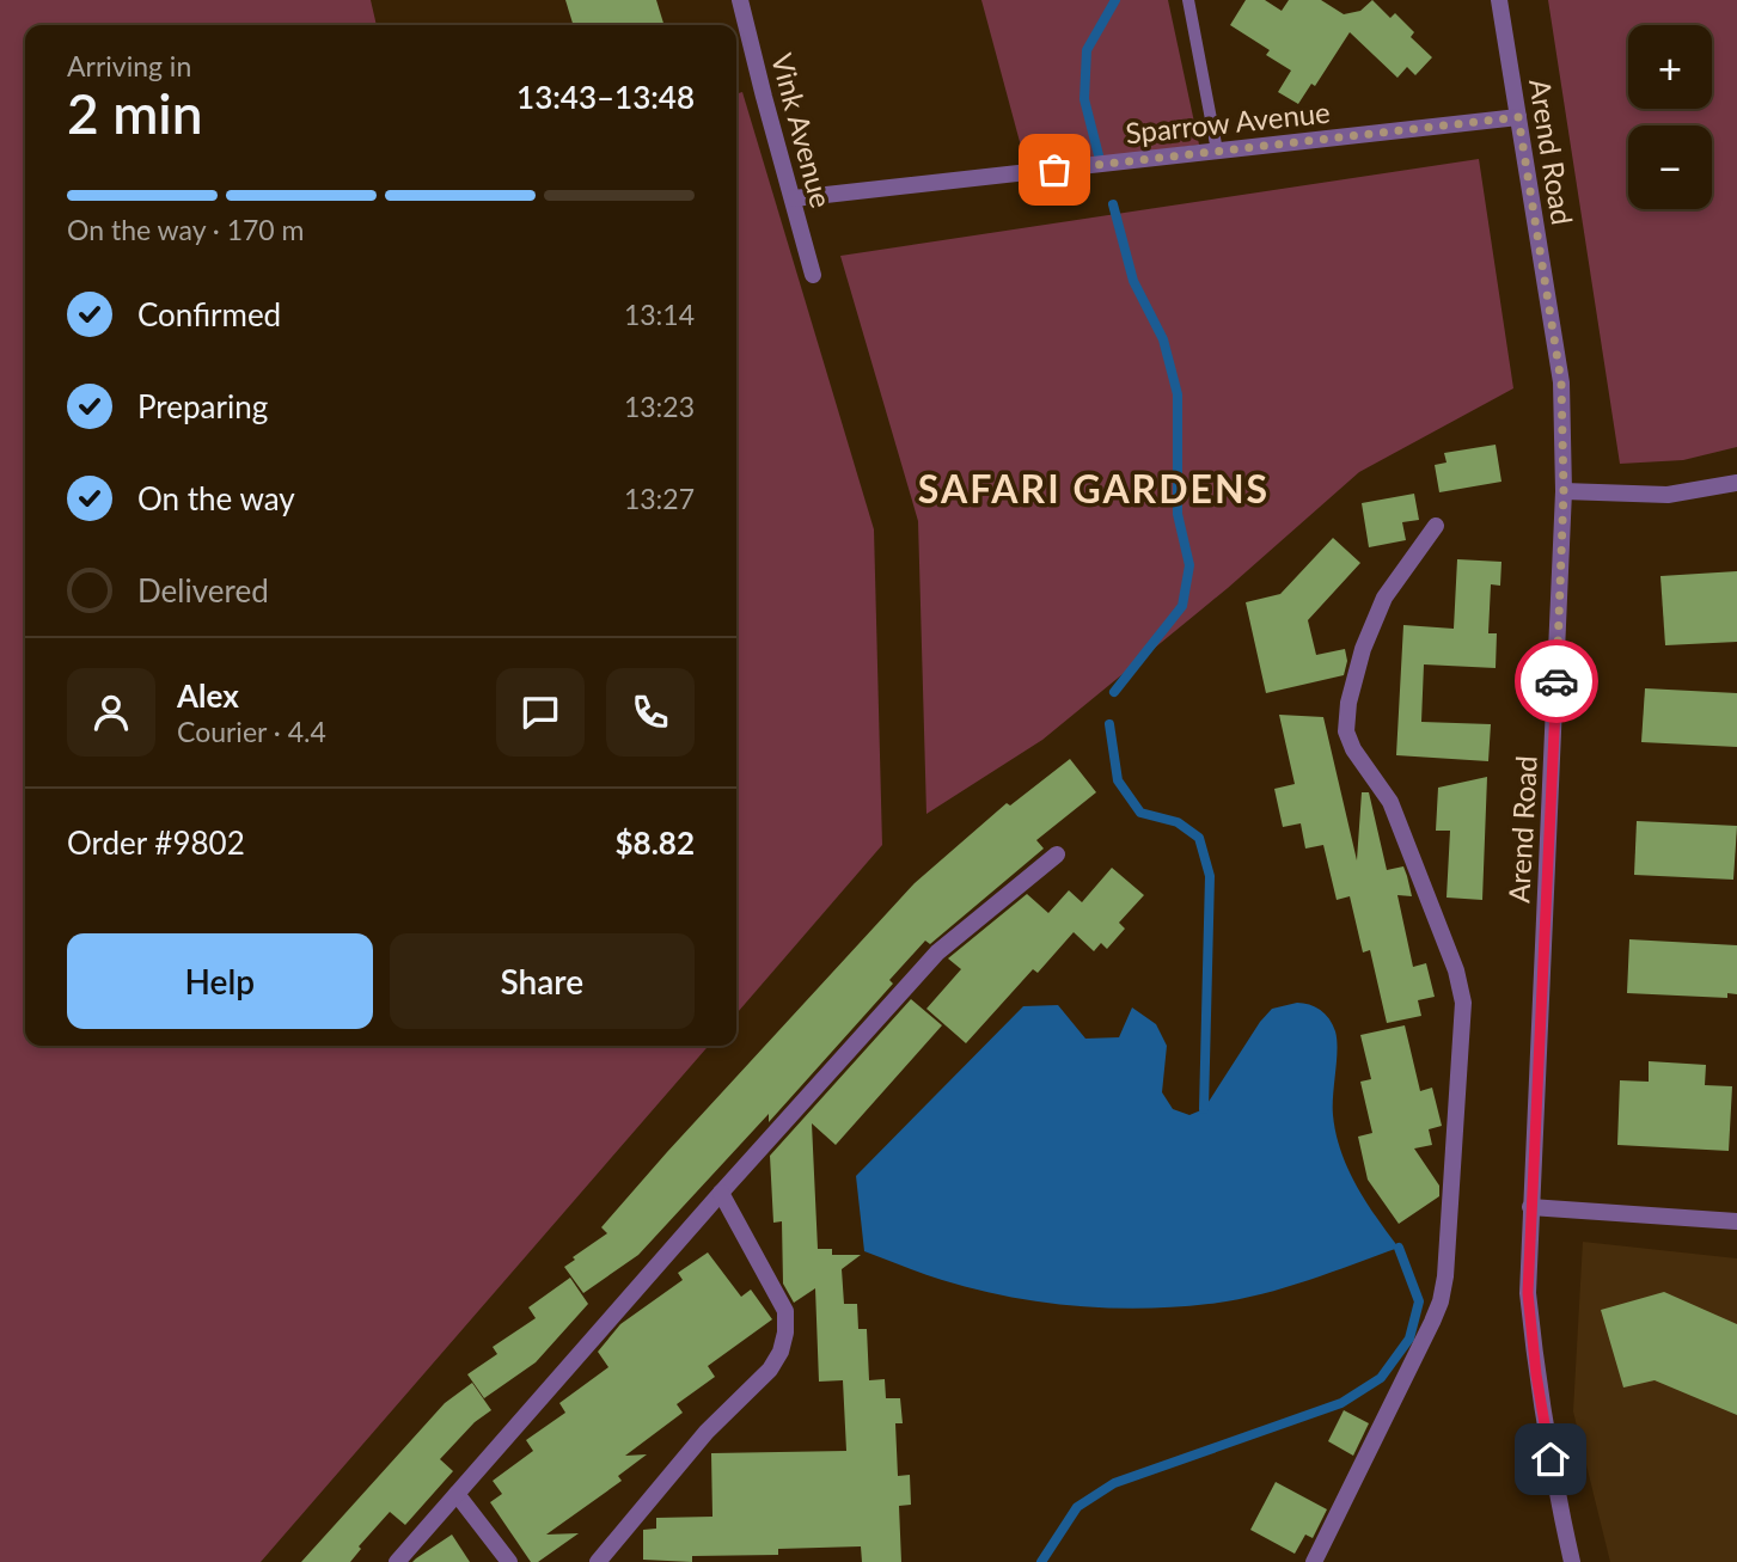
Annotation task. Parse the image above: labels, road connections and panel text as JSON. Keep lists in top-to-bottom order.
{
  "streets": {
    "street": ["Sparrow Avenue", "Vink Avenue", "Arend Road"]
  },
  "crossings": [
    ["Sparrow Avenue", "Vink Avenue"],
    ["Sparrow Avenue", "Arend Road"]
  ],
  "districts": ["SAFARI GARDENS"],
  "page": {
    "map_buttons": ["+", "−"],
    "heading": ["2 min", "Arriving in", "13:43–13:48"],
    "panel": [
      "Alex",
      "Courier · 4.4",
      "Order #9802",
      "$8.82"
    ],
    "bar": "On the way · 170 m",
    "list": [
      ["Confirmed", "13:14"],
      ["Preparing", "13:23"],
      ["On the way", "13:27"],
      "Delivered"
    ],
    "buttons": ["Help", "Share"]
  }
}
